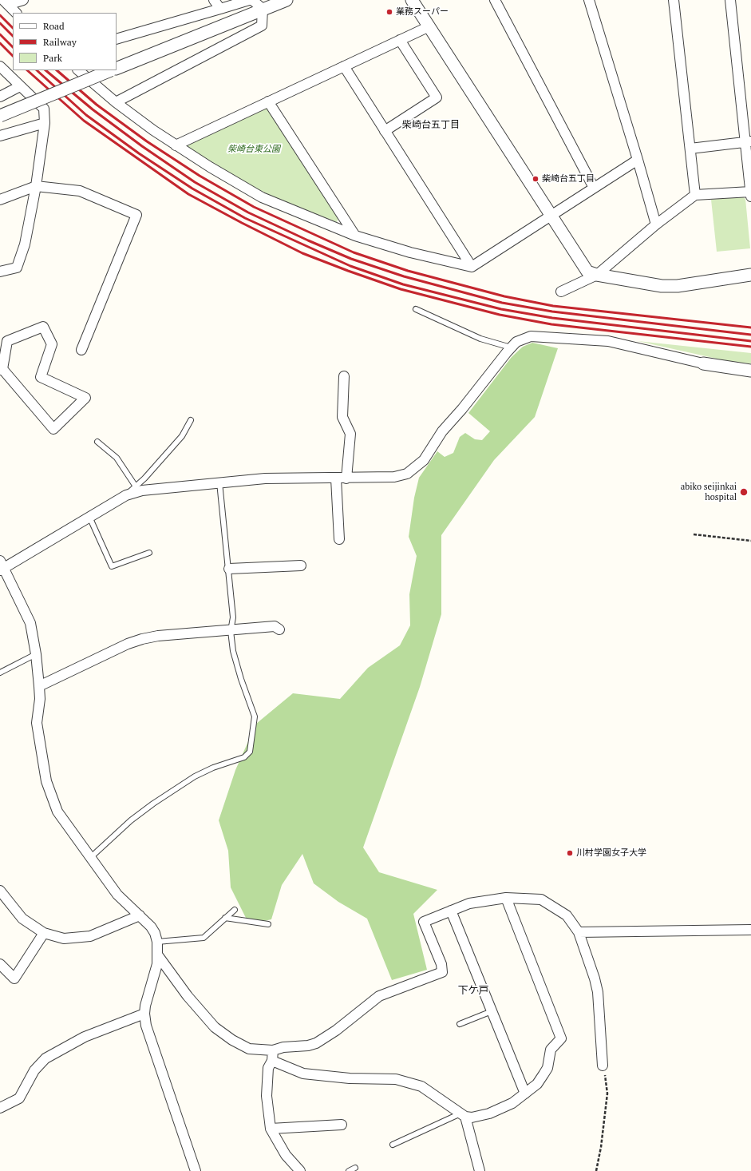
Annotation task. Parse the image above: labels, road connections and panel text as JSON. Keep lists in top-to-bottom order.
{
  "districts": ["柴崎台五丁目", "下ケ戸"],
  "parks": ["柴崎台東公園"],
  "places": [
    "業務スーパー",
    "柴崎台五丁目",
    "abiko seijinkai hospital",
    "川村学園女子大学"
  ],
  "legend": ["Road", "Railway", "Park"]
}
